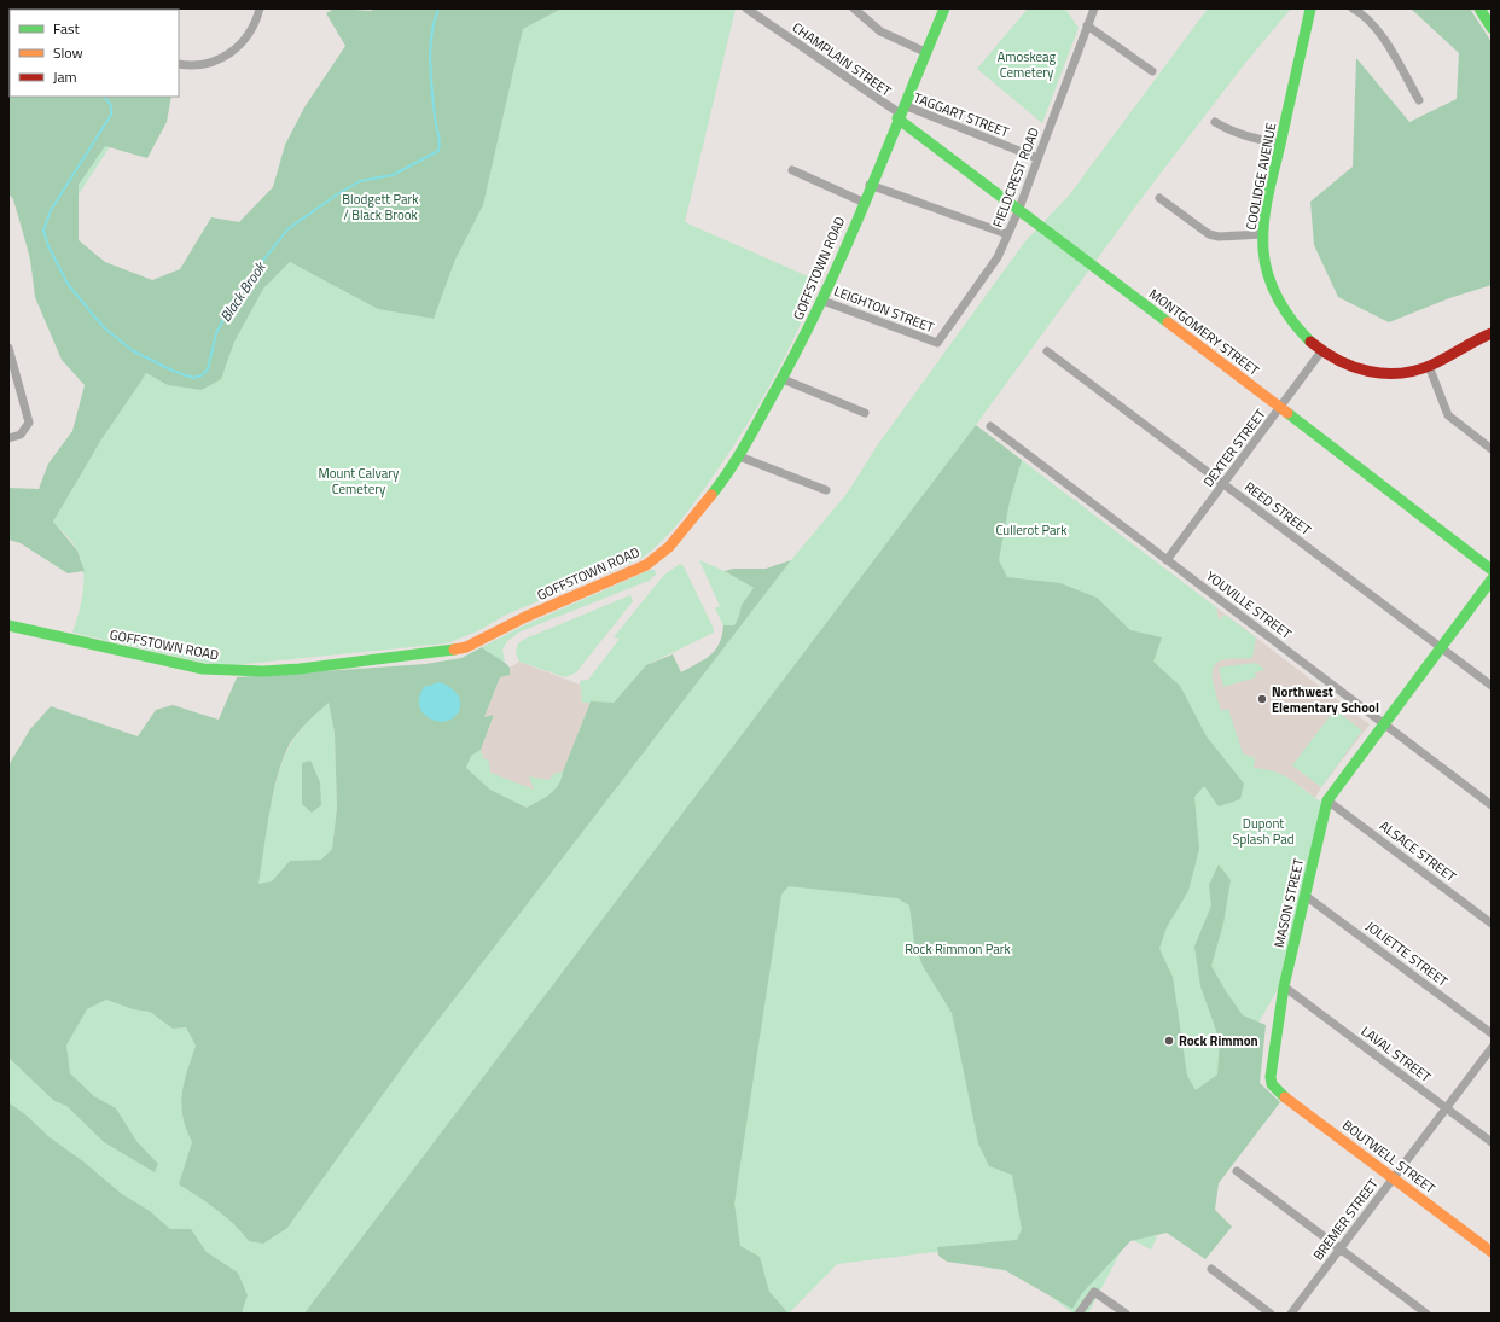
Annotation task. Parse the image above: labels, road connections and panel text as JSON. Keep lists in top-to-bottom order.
{
  "streets": {
    "street": [
      "CHAMPLAIN STREET",
      "TAGGART STREET",
      "COOLIDGE AVENUE",
      "FIELDCREST ROAD",
      "GOFFSTOWN ROAD",
      "LEIGHTON STREET",
      "MONTGOMERY STREET",
      "DEXTER STREET",
      "REED STREET",
      "YOUVILLE STREET",
      "ALSACE STREET",
      "MASON STREET",
      "JOLIETTE STREET",
      "LAVAL STREET",
      "BOUTWELL STREET",
      "BREMER STREET"
    ]
  },
  "crossings": [
    ["CHAMPLAIN STREET", "TAGGART STREET"],
    ["CHAMPLAIN STREET", "GOFFSTOWN ROAD"],
    ["CHAMPLAIN STREET", "MONTGOMERY STREET"],
    ["TAGGART STREET", "FIELDCREST ROAD"],
    ["TAGGART STREET", "GOFFSTOWN ROAD"],
    ["TAGGART STREET", "MONTGOMERY STREET"],
    ["COOLIDGE AVENUE", "DEXTER STREET"],
    ["FIELDCREST ROAD", "LEIGHTON STREET"],
    ["FIELDCREST ROAD", "MONTGOMERY STREET"],
    ["GOFFSTOWN ROAD", "LEIGHTON STREET"],
    ["GOFFSTOWN ROAD", "MONTGOMERY STREET"],
    ["MONTGOMERY STREET", "DEXTER STREET"],
    ["DEXTER STREET", "REED STREET"],
    ["DEXTER STREET", "YOUVILLE STREET"],
    ["REED STREET", "MASON STREET"],
    ["YOUVILLE STREET", "MASON STREET"],
    ["ALSACE STREET", "MASON STREET"],
    ["MASON STREET", "JOLIETTE STREET"],
    ["MASON STREET", "LAVAL STREET"],
    ["MASON STREET", "BOUTWELL STREET"],
    ["LAVAL STREET", "BREMER STREET"],
    ["BOUTWELL STREET", "BREMER STREET"]
  ],
  "water": ["Black Brook"],
  "parks": [
    "Amoskeag Cemetery",
    "Blodgett Park / Black Brook",
    "Mount Calvary Cemetery",
    "Cullerot Park",
    "Dupont Splash Pad",
    "Rock Rimmon Park"
  ],
  "places": ["Northwest Elementary School", "Rock Rimmon"],
  "legend": ["Fast", "Slow", "Jam"]
}
